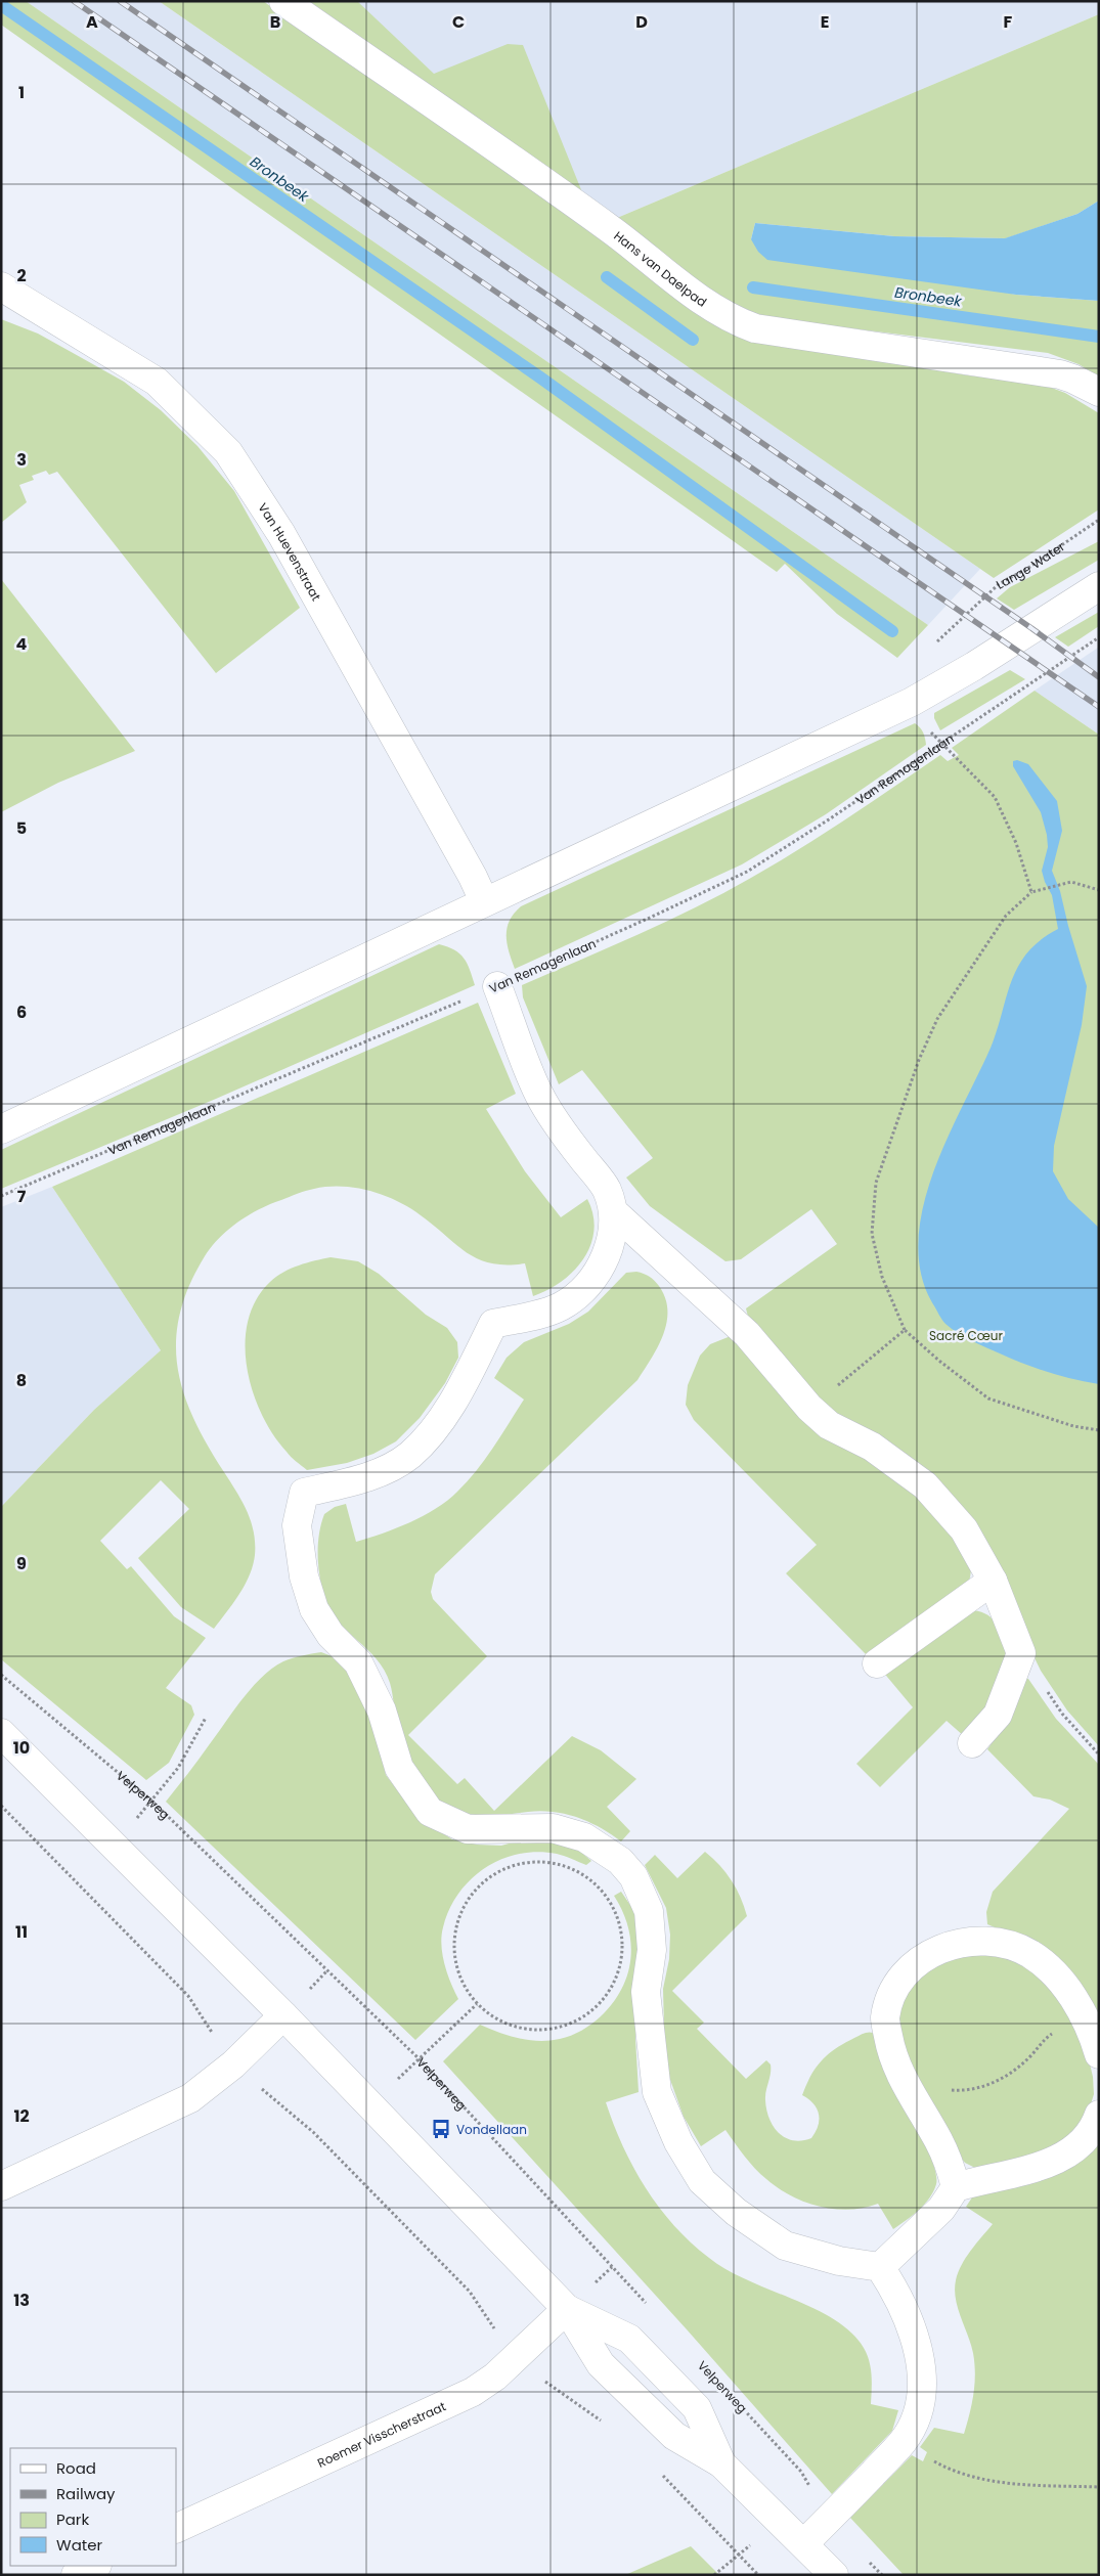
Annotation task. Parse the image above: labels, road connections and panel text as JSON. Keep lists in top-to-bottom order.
{
  "streets": {
    "street": ["Hans van Daelpad", "Van Huevenstraat", "Roemer Visscherstraat"],
    "path": ["Lange Water", "Van Remagenlaan", "Velperweg"]
  },
  "water": ["Bronbeek"],
  "parks": ["Sacré Cœur"],
  "places": {
    "bus stop": ["Vondellaan"]
  },
  "legend": [
    "Road",
    "Railway",
    "Park",
    "Water"
  ],
  "grid": {
    "columns": [
      "A",
      "B",
      "C",
      "D",
      "E",
      "F"
    ],
    "rows": [
      "1",
      "2",
      "3",
      "4",
      "5",
      "6",
      "7",
      "8",
      "9",
      "10",
      "11",
      "12",
      "13"
    ]
  }
}
